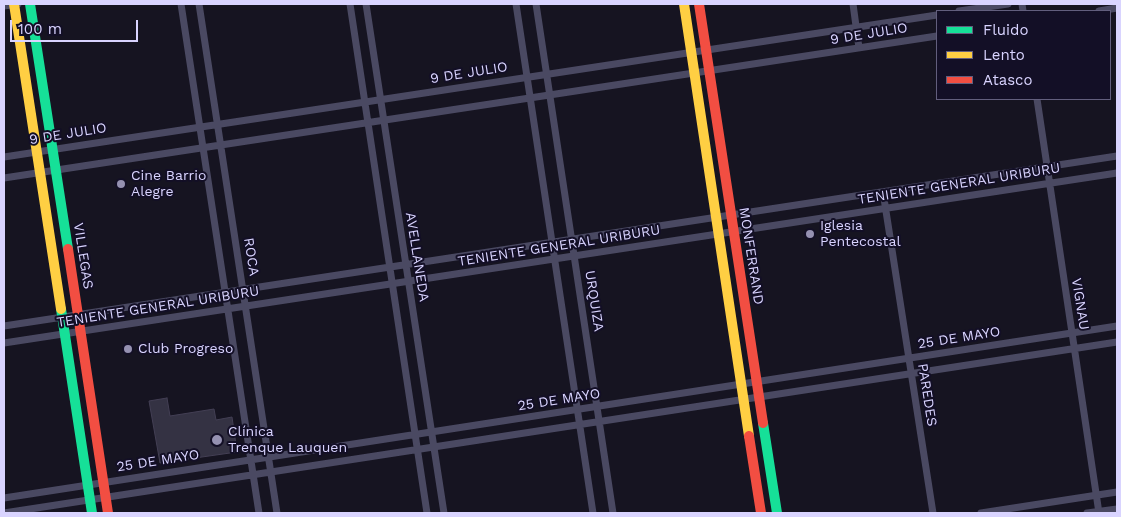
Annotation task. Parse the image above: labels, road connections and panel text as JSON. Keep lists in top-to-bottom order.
{
  "streets": {
    "street": [
      "9 DE JULIO",
      "TENIENTE GENERAL URIBURU",
      "VILLEGAS",
      "MONFERRAND",
      "ROCA",
      "AVELLANEDA",
      "URQUIZA",
      "VIGNAU",
      "25 DE MAYO",
      "PAREDES"
    ]
  },
  "crossings": [
    ["9 DE JULIO", "VILLEGAS"],
    ["9 DE JULIO", "MONFERRAND"],
    ["9 DE JULIO", "ROCA"],
    ["9 DE JULIO", "AVELLANEDA"],
    ["9 DE JULIO", "URQUIZA"],
    ["TENIENTE GENERAL URIBURU", "VILLEGAS"],
    ["TENIENTE GENERAL URIBURU", "MONFERRAND"],
    ["TENIENTE GENERAL URIBURU", "ROCA"],
    ["TENIENTE GENERAL URIBURU", "AVELLANEDA"],
    ["TENIENTE GENERAL URIBURU", "URQUIZA"],
    ["TENIENTE GENERAL URIBURU", "VIGNAU"],
    ["TENIENTE GENERAL URIBURU", "PAREDES"],
    ["VILLEGAS", "25 DE MAYO"],
    ["MONFERRAND", "25 DE MAYO"],
    ["ROCA", "25 DE MAYO"],
    ["AVELLANEDA", "25 DE MAYO"],
    ["URQUIZA", "25 DE MAYO"],
    ["VIGNAU", "25 DE MAYO"],
    ["25 DE MAYO", "PAREDES"]
  ],
  "places": [
    "Cine Barrio Alegre",
    "Iglesia Pentecostal",
    "Club Progreso",
    "Clínica Trenque Lauquen"
  ],
  "legend": ["Fluido", "Lento", "Atasco"],
  "scale_bar": "100 m"
}
